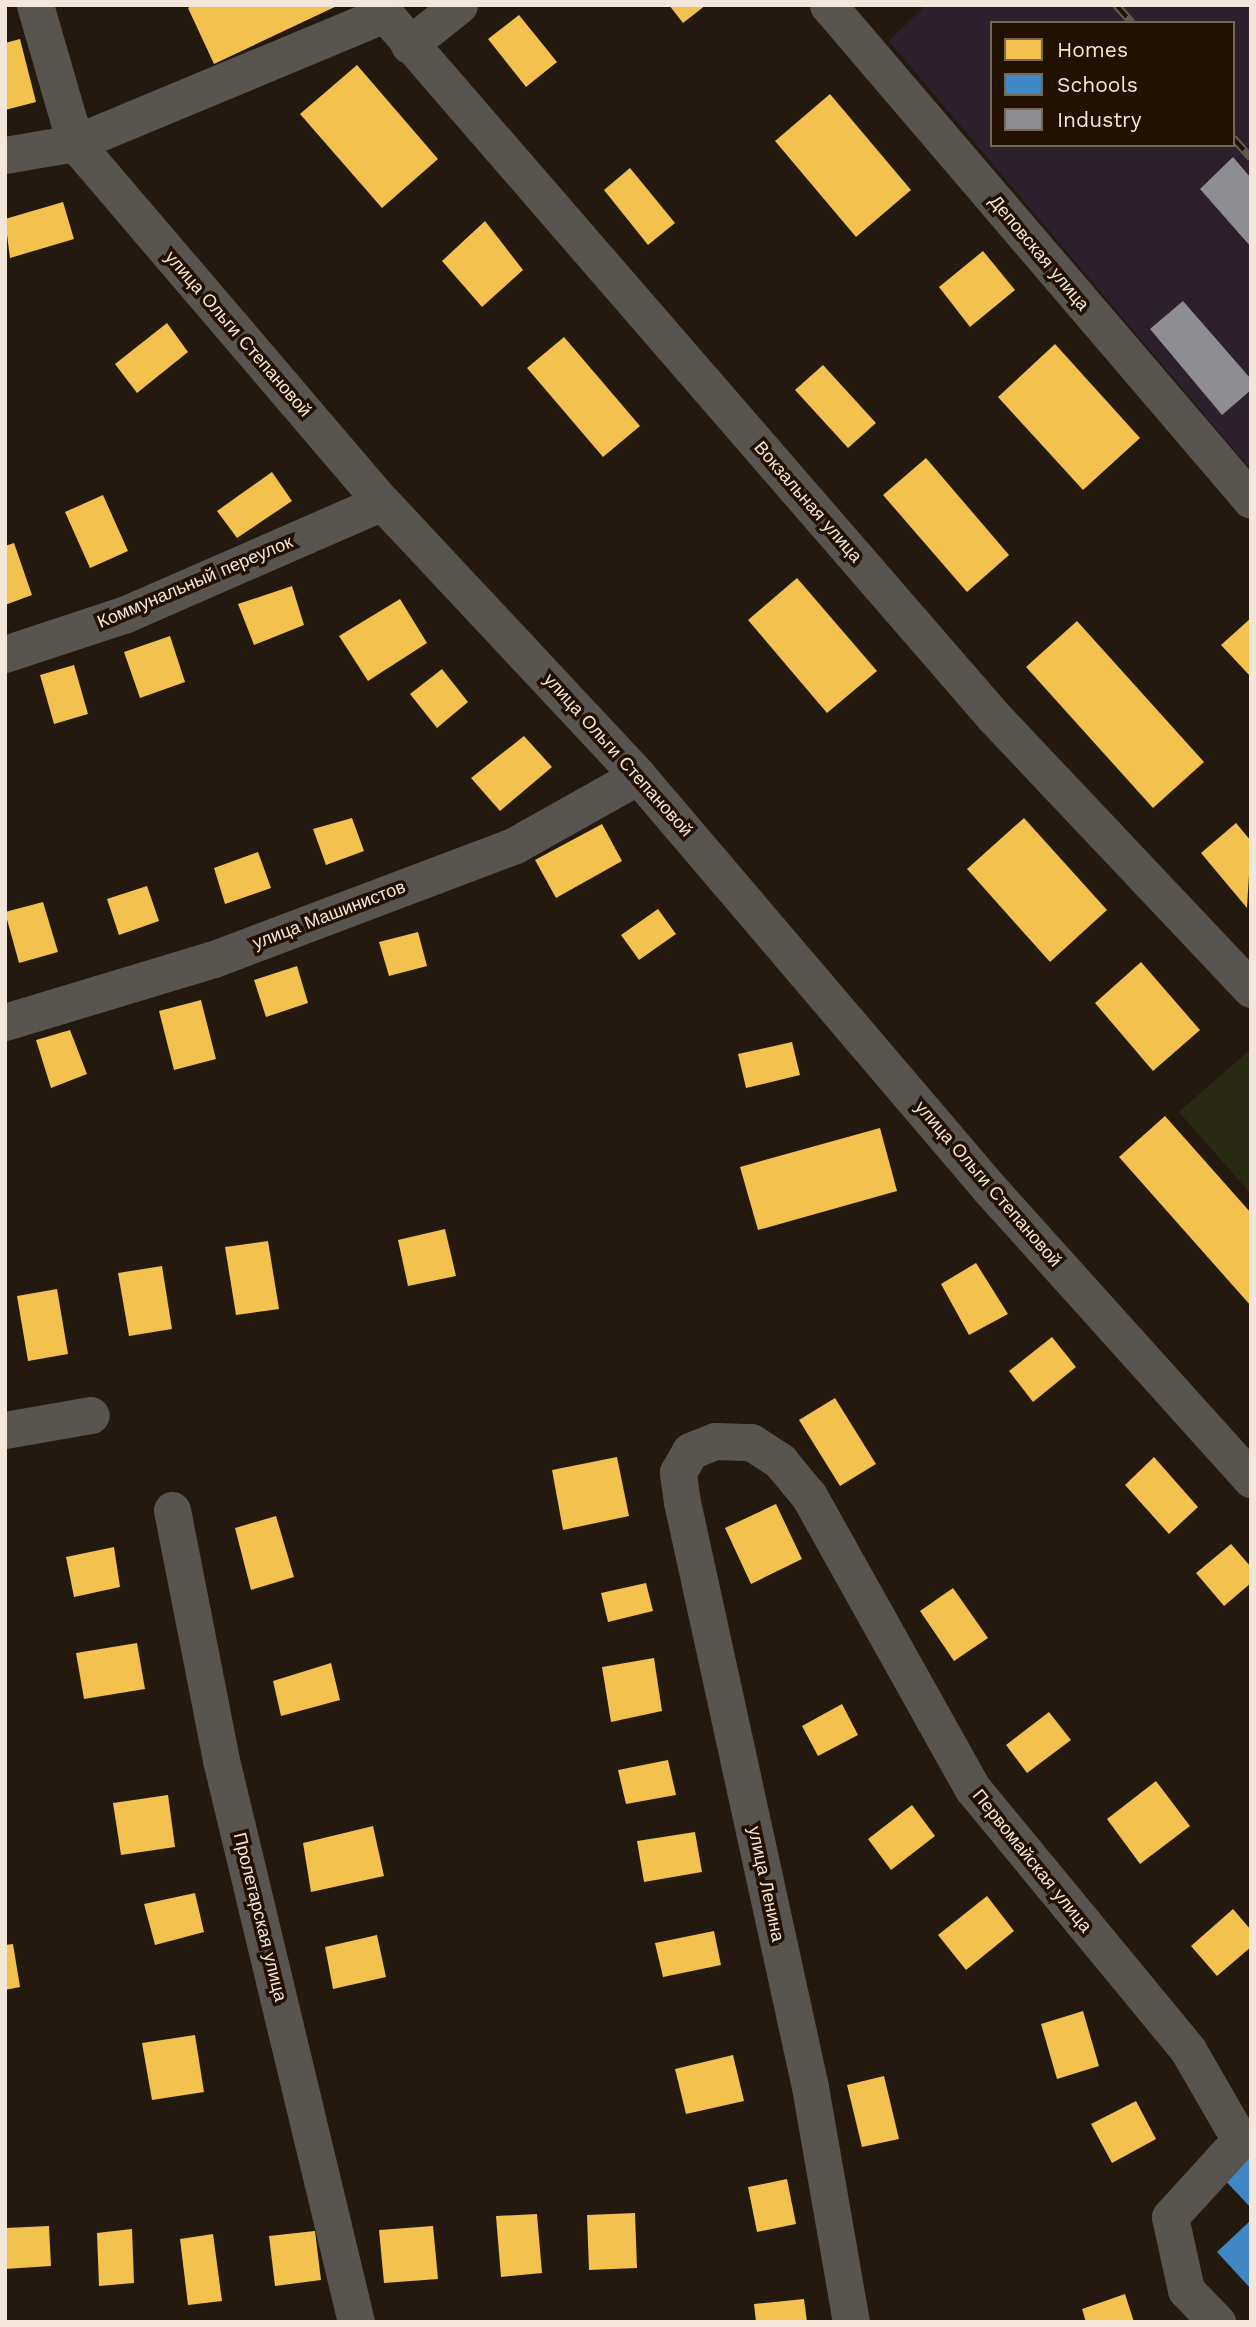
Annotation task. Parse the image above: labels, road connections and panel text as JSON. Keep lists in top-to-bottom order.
{
  "streets": {
    "street": [
      "Деповская улица",
      "улица Ольги Степановой",
      "Вокзальная улица",
      "Коммунальный переулок",
      "улица Машинистов",
      "Первомайская улица",
      "улица Ленина",
      "Пролетарская улица"
    ]
  },
  "crossings": [
    ["улица Ольги Степановой", "Коммунальный переулок"],
    ["улица Ольги Степановой", "улица Машинистов"],
    ["Первомайская улица", "улица Ленина"]
  ],
  "legend": ["Homes", "Schools", "Industry"]
}
